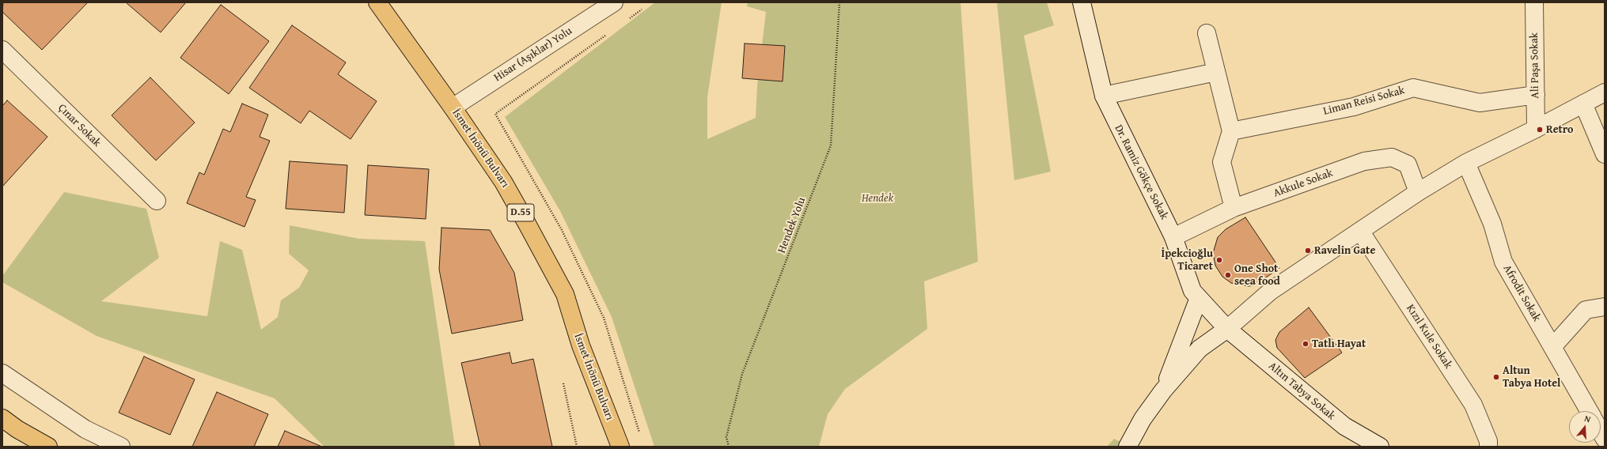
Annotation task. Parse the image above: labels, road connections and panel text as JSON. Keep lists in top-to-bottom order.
{
  "streets": {
    "main road": ["İsmet İnönü Bulvarı", "D.55"],
    "street": [
      "Hisar (Aşıklar) Yolu",
      "Ali Paşa Sokak",
      "Liman Reisi Sokak",
      "Çınar Sokak",
      "Dr. Ramiz Gökçe Sokak",
      "Akkule Sokak",
      "Afrodit Sokak",
      "Kızıl Kule Sokak",
      "Altın Tabya Sokak"
    ],
    "path": ["Hendek Yolu"]
  },
  "crossings": [
    ["Hisar (Aşıklar) Yolu", "İsmet İnönü Bulvarı"],
    ["Ali Paşa Sokak", "Liman Reisi Sokak"],
    ["Dr. Ramiz Gökçe Sokak", "Akkule Sokak"],
    ["Dr. Ramiz Gökçe Sokak", "Altın Tabya Sokak"]
  ],
  "parks": ["Hendek"],
  "places": [
    "Retro",
    "Ravelin Gate",
    "İpekcioğlu Ticaret",
    "One Shot seea food",
    "Tatlı Hayat",
    "Altun Tabya Hotel"
  ],
  "north": "top"
}
